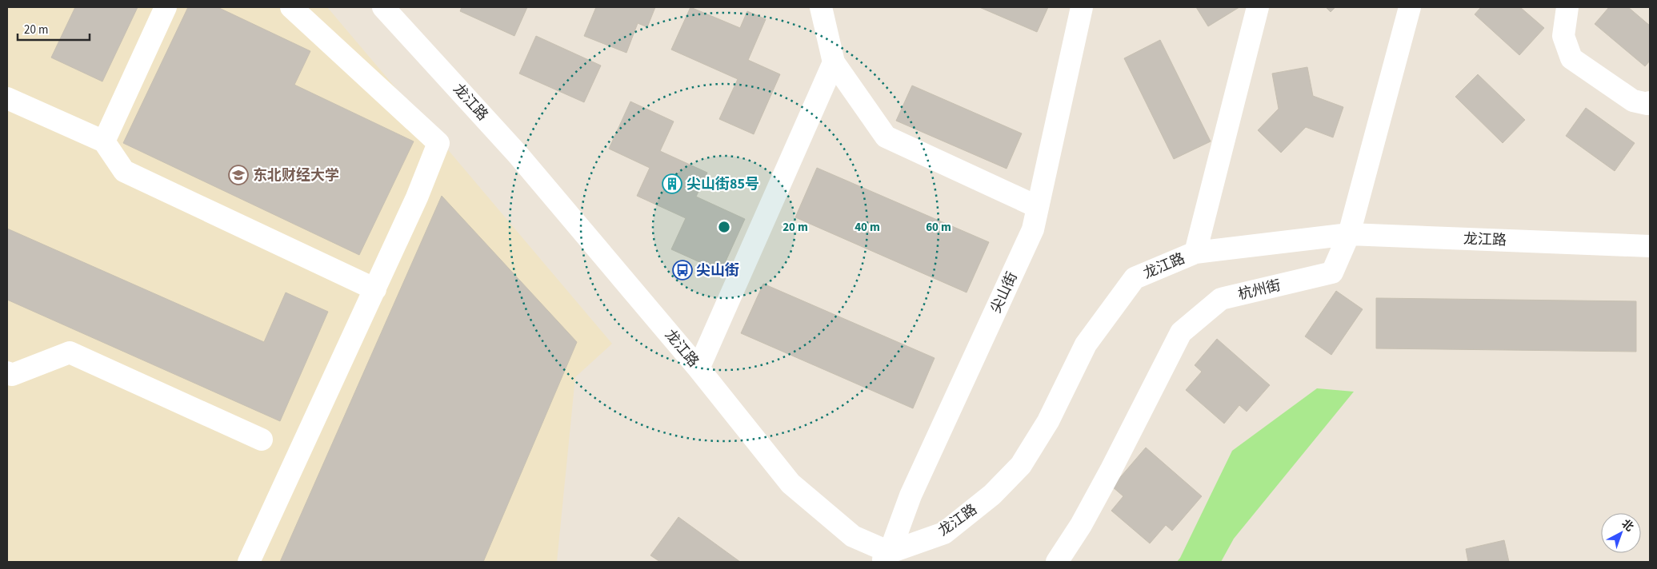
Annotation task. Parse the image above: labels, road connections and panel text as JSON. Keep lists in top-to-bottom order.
{
  "streets": {
    "street": ["龙江路", "杭州街", "尖山街"]
  },
  "crossings": [
    ["龙江路", "杭州街"],
    ["龙江路", "尖山街"]
  ],
  "places": {
    "school or university": ["东北财经大学"],
    "building": ["尖山街85号"],
    "bus stop": ["尖山街"]
  },
  "scale_bar": "20 m",
  "north": "top right",
  "rings": ["20 m", "40 m", "60 m"]
}
